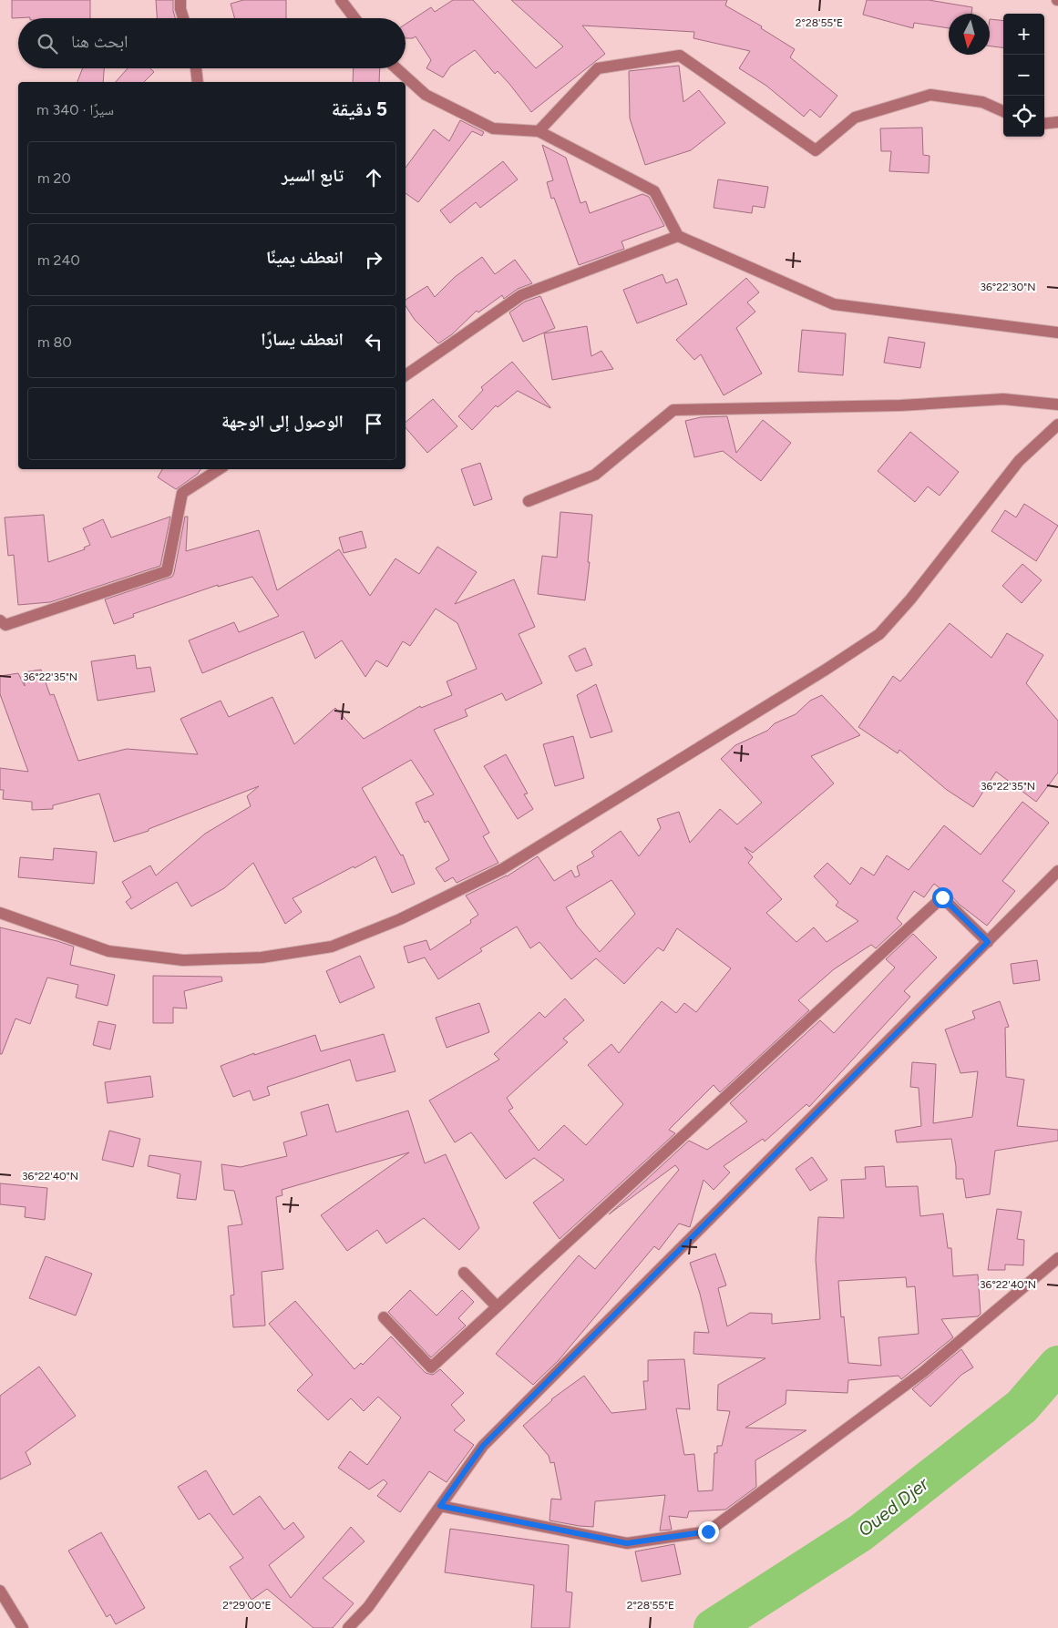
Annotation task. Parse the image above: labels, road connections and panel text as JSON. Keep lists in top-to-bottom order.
{
  "water": ["Oued Djer"],
  "north": "bottom",
  "page": {
    "map_buttons": ["+", "−"],
    "search": "ابحث هنا",
    "heading": ["5 دقيقة", "سيرًا · 340 m"],
    "list": [
      ["تابع السير", "20 m"],
      ["انعطف يمينًا", "240 m"],
      ["انعطف يسارًا", "80 m"],
      "الوصول إلى الوجهة"
    ]
  },
  "coordinates": [
    "2°28'55\"E",
    "36°22'30\"N",
    "36°22'35\"N",
    "36°22'40\"N",
    "2°29'00\"E"
  ]
}
